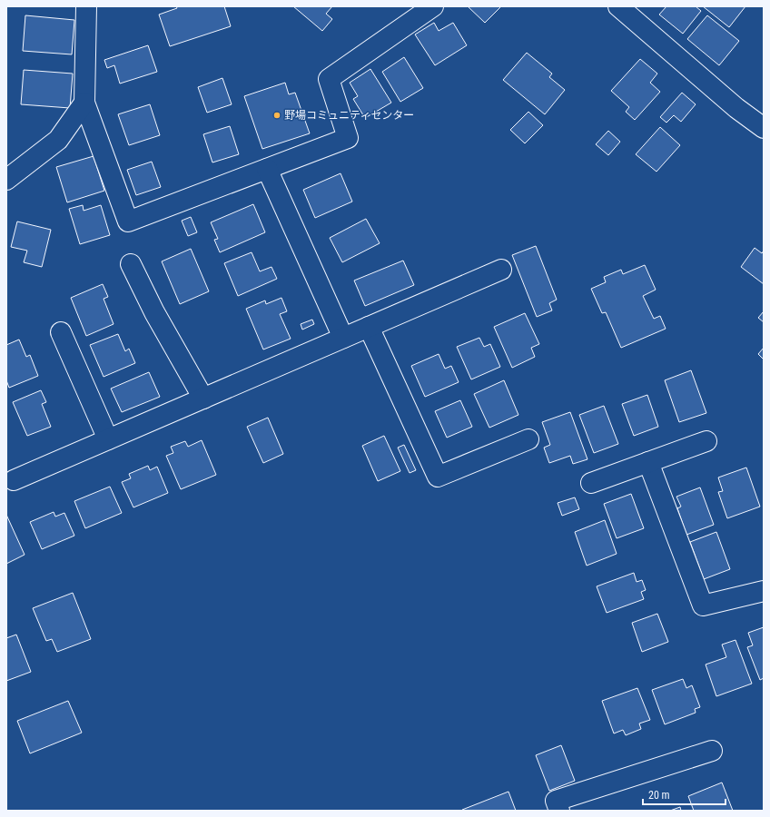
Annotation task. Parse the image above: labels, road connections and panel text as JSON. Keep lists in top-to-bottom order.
{
  "places": ["野場コミュニティセンター"],
  "scale_bar": "20 m"
}
